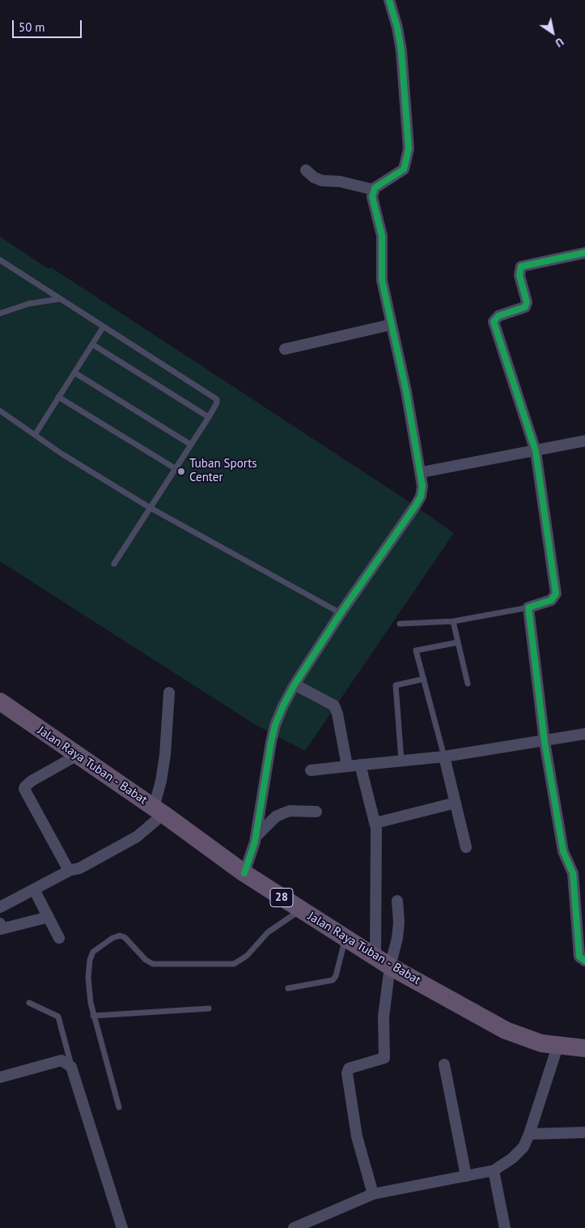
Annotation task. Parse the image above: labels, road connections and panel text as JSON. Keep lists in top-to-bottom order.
{
  "streets": {
    "highway": ["Jalan Raya Tuban - Babat", "28"]
  },
  "places": ["Tuban Sports Center"],
  "scale_bar": "50 m",
  "north": "bottom right"
}
